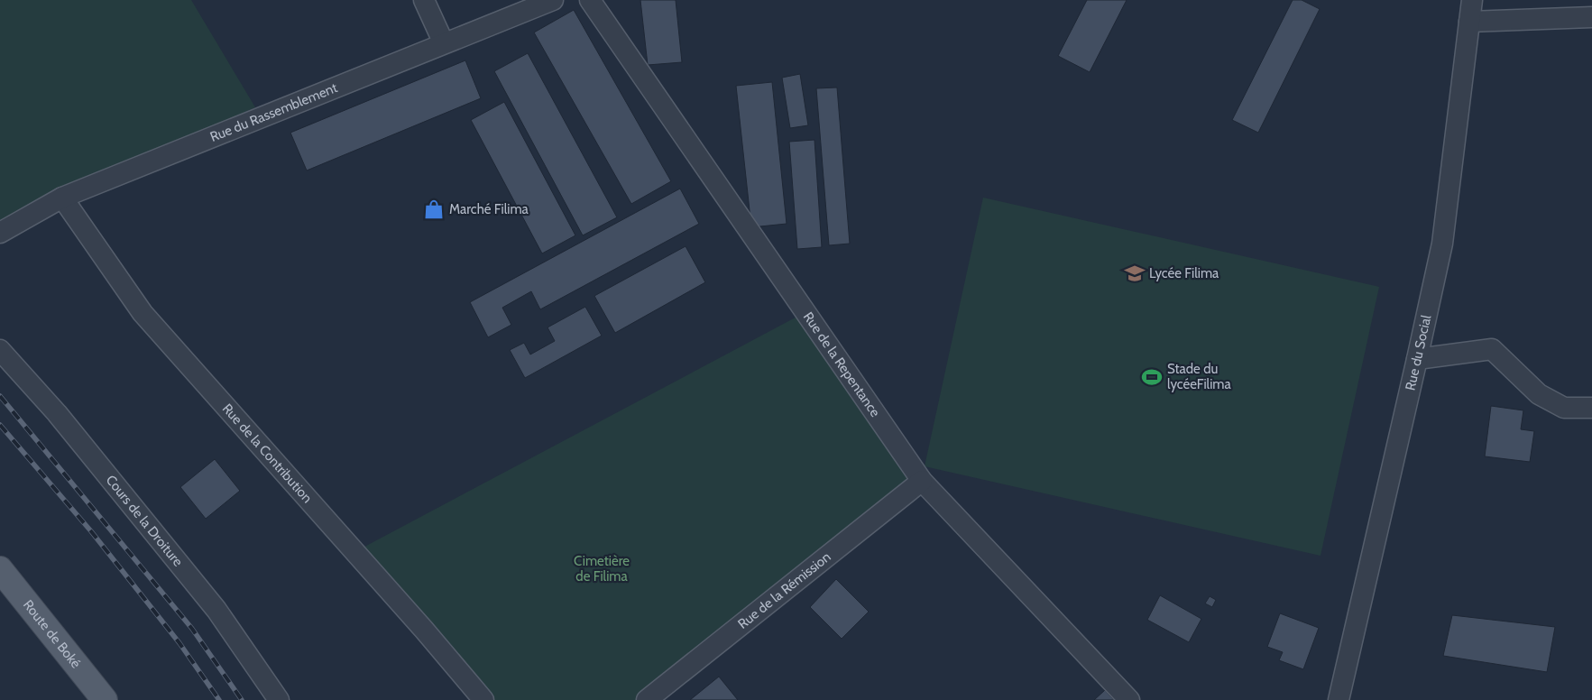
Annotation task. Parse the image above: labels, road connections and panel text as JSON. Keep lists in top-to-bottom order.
{
  "streets": {
    "main road": ["Route de Boké"],
    "street": [
      "Rue du Rassemblement",
      "Rue du Social",
      "Rue de la Repentance",
      "Rue de la Contribution",
      "Cours de la Droiture",
      "Rue de la Rémission"
    ]
  },
  "crossings": [
    ["Rue du Rassemblement", "Rue de la Contribution"],
    ["Rue de la Repentance", "Rue de la Rémission"]
  ],
  "parks": ["Cimetière de Filima"],
  "places": {
    "shop": ["Marché Filima"],
    "school or university": ["Lycée Filima"],
    "sports": ["Stade du lycéeFilima"]
  }
}
